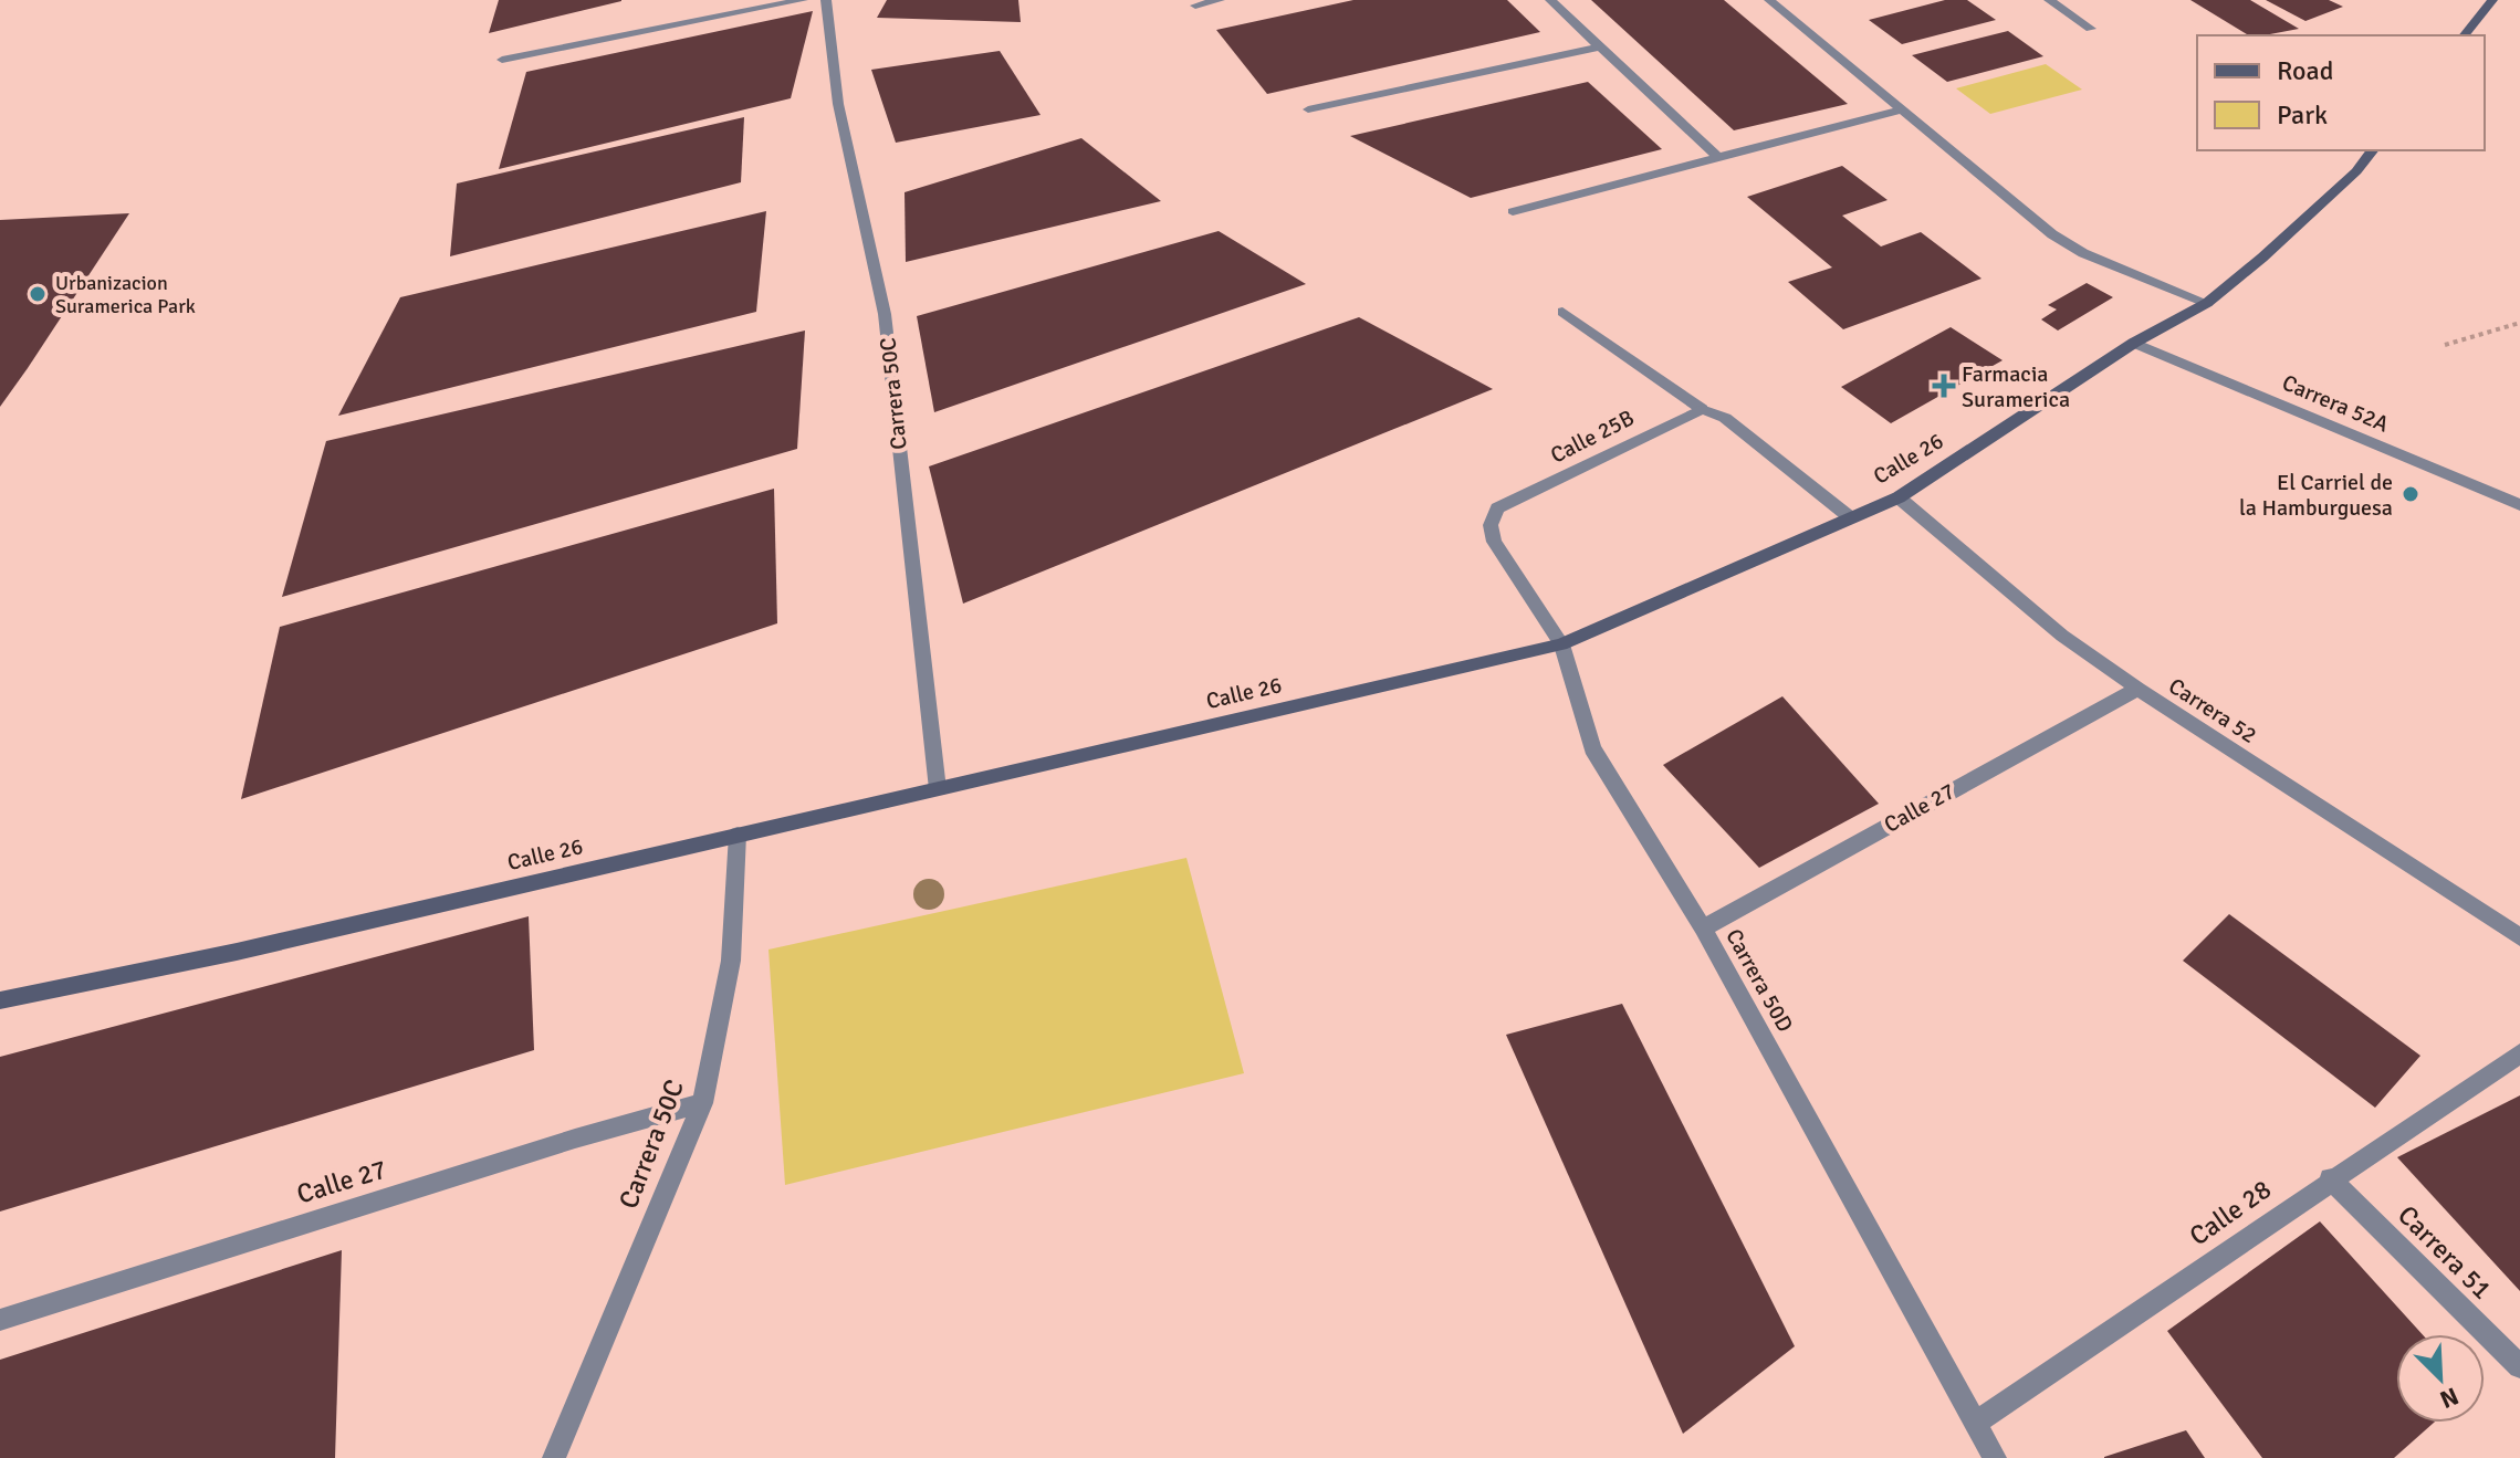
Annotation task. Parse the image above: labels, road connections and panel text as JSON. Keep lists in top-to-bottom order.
{
  "streets": {
    "street": [
      "Carrera 50C",
      "Carrera 52A",
      "Calle 25B",
      "Calle 26",
      "Carrera 52",
      "Calle 27",
      "Carrera 50D",
      "Calle 28",
      "Carrera 51"
    ]
  },
  "crossings": [
    ["Carrera 50C", "Calle 26"],
    ["Carrera 50C", "Calle 27"],
    ["Carrera 52A", "Calle 26"],
    ["Calle 25B", "Carrera 50D"],
    ["Calle 26", "Carrera 52"],
    ["Calle 26", "Carrera 50D"],
    ["Carrera 52", "Calle 27"],
    ["Calle 27", "Carrera 50D"],
    ["Carrera 50D", "Calle 28"],
    ["Calle 28", "Carrera 51"]
  ],
  "places": {
    "other": ["Urbanizacion Suramerica Park", "El Carriel de la Hamburguesa"],
    "health": ["Farmacia Suramerica"]
  },
  "legend": ["Road", "Park"],
  "north": "bottom right"
}
